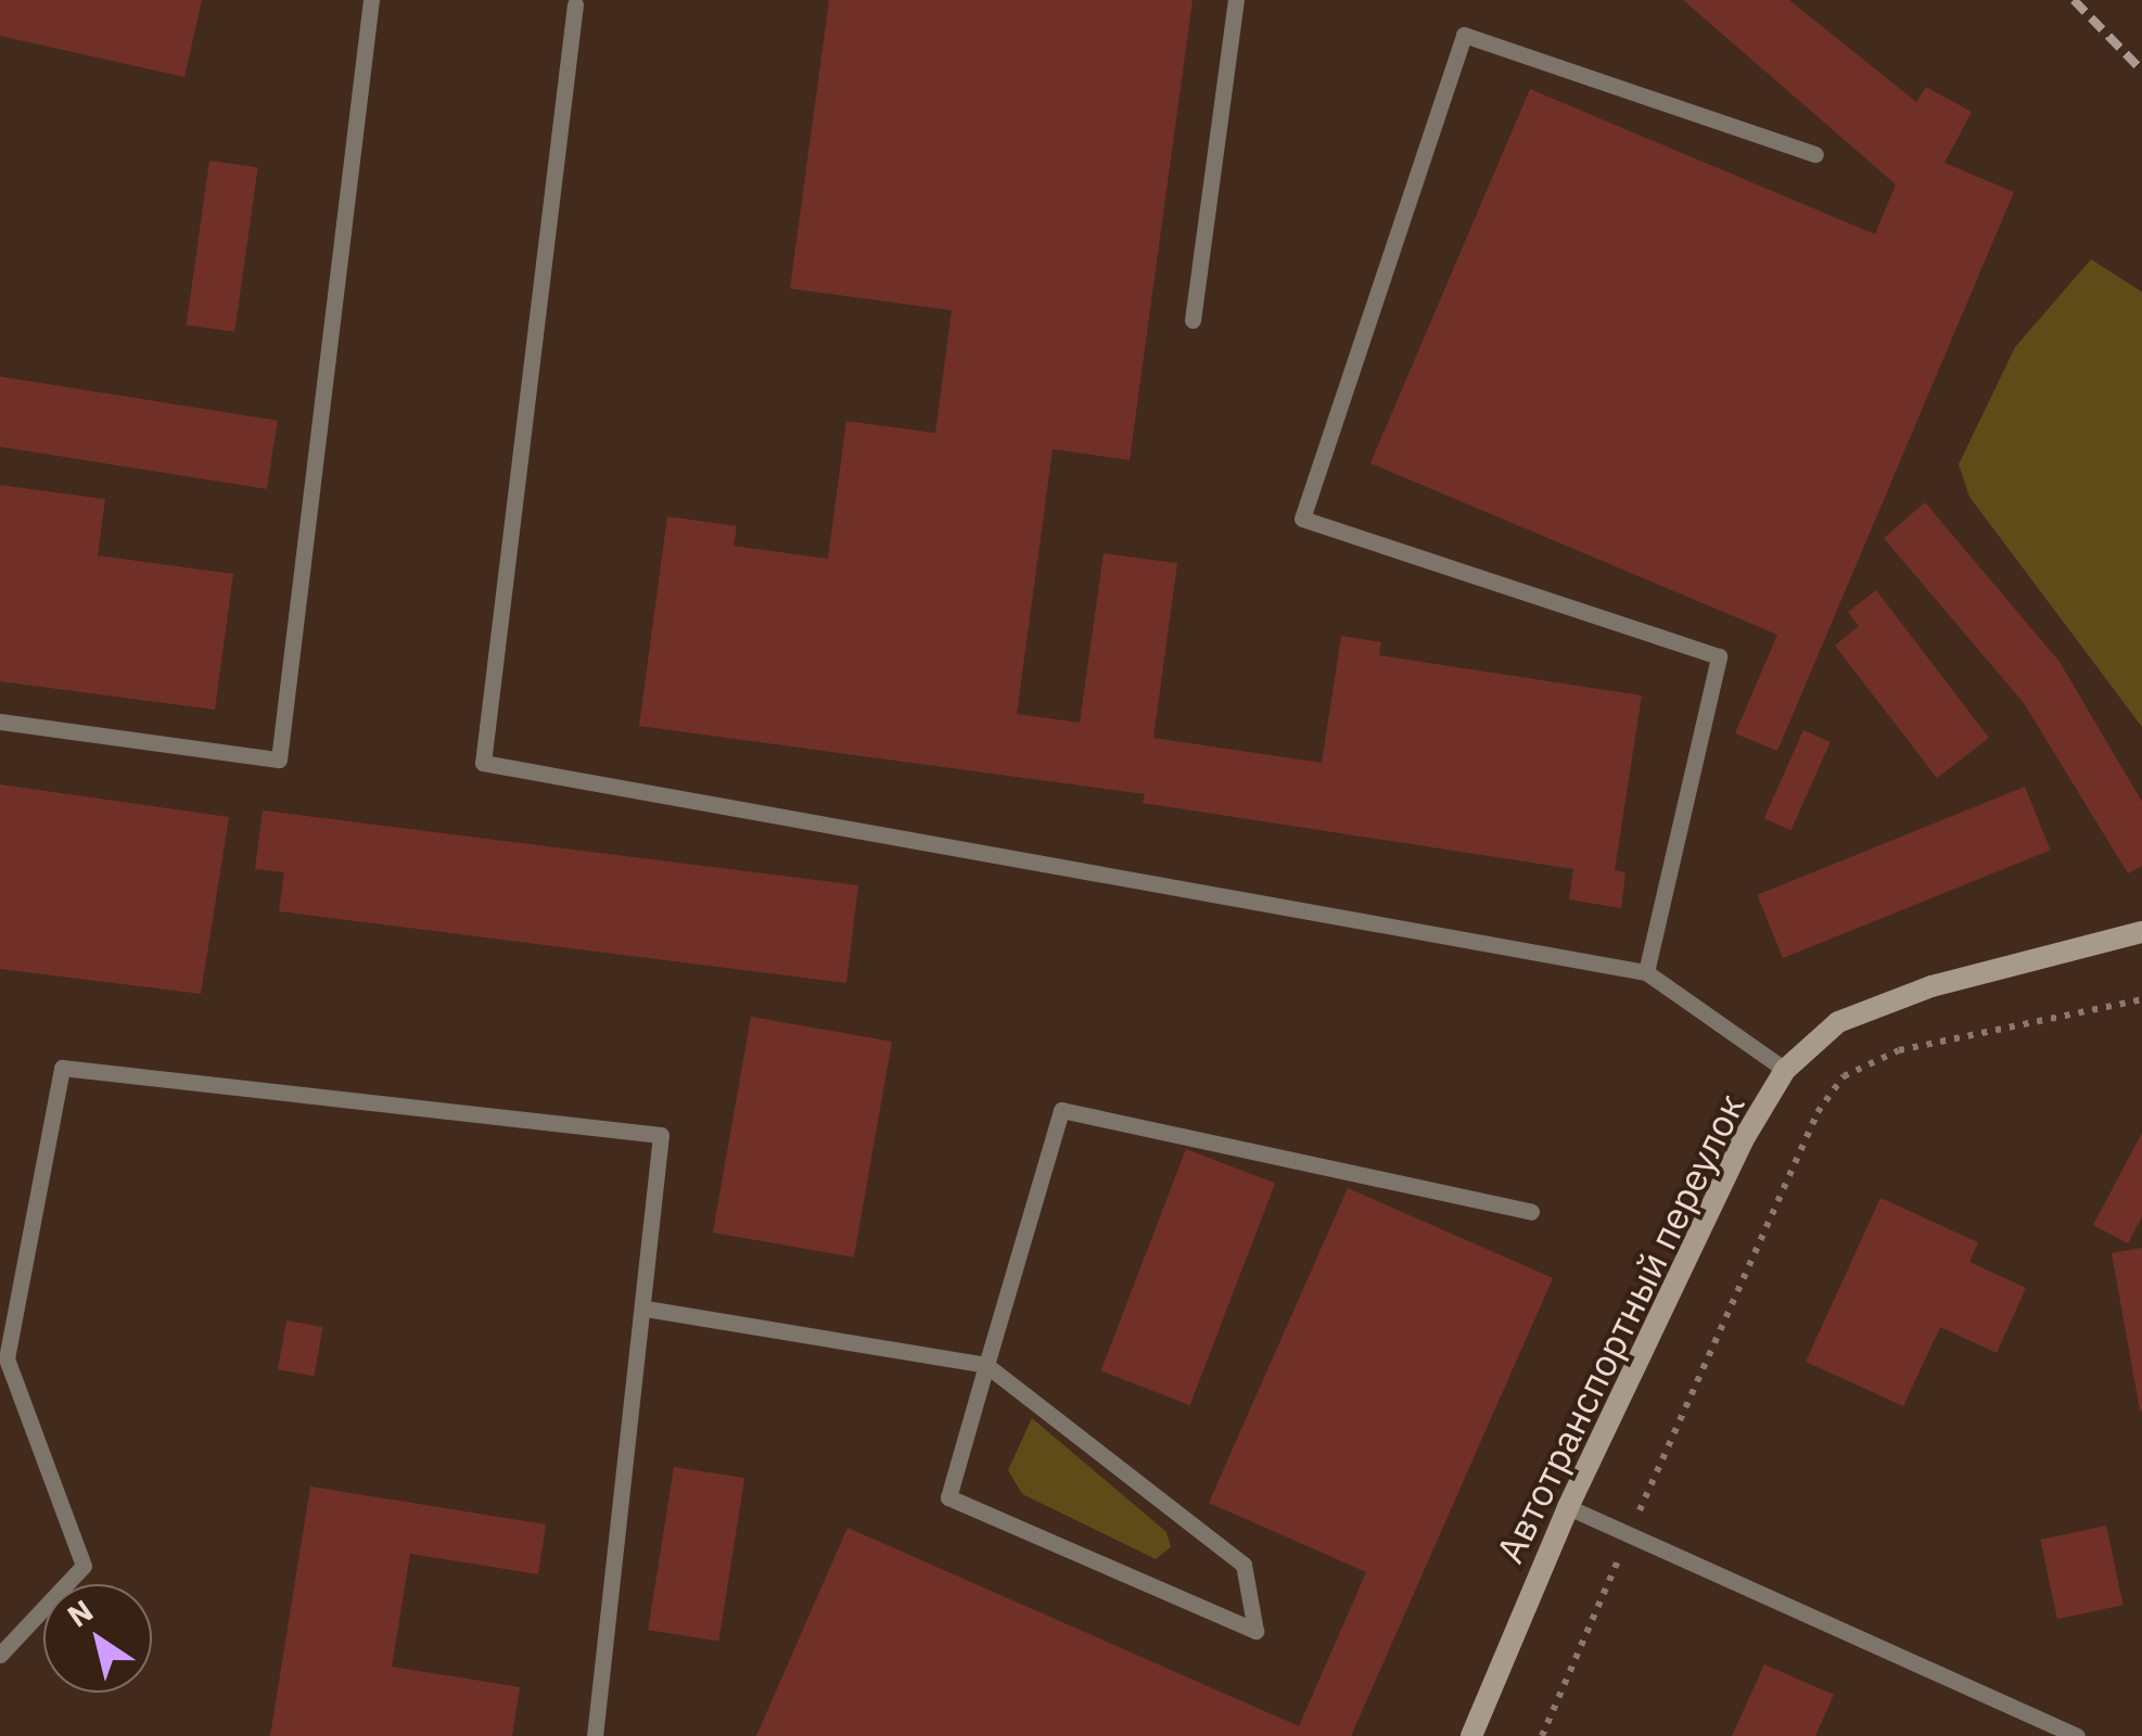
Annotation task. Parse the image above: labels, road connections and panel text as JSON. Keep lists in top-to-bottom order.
{
  "streets": {
    "main road": ["Автотранспортный переулок"]
  },
  "north": "top left"
}
